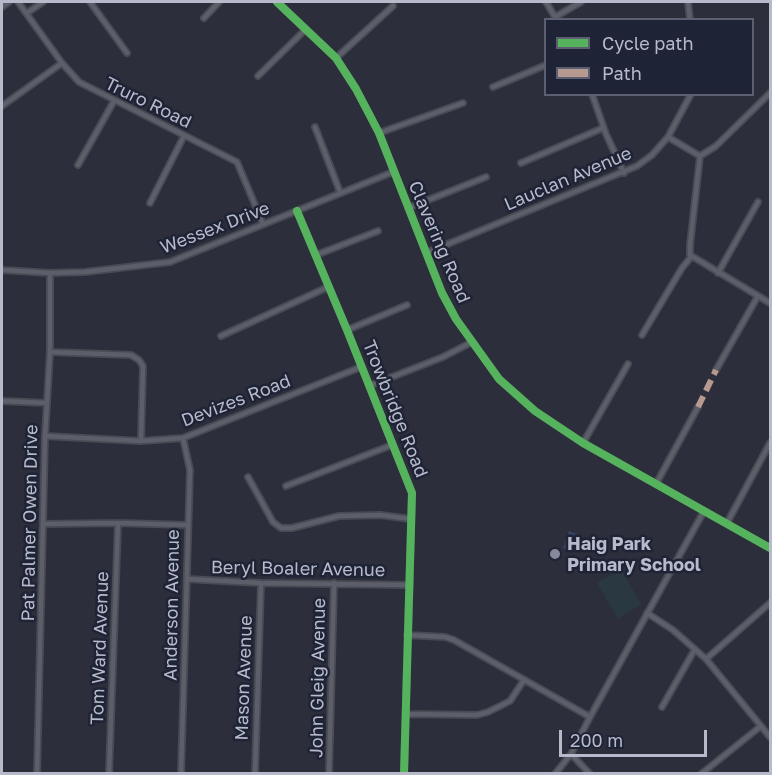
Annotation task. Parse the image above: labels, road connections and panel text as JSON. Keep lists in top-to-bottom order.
{
  "streets": {
    "street": [
      "Truro Road",
      "Lauclan Avenue",
      "Wessex Drive",
      "Clavering Road",
      "Devizes Road",
      "Trowbridge Road",
      "Pat Palmer Owen Drive",
      "Beryl Boaler Avenue",
      "Anderson Avenue",
      "Tom Ward Avenue",
      "Mason Avenue",
      "John Gleig Avenue"
    ]
  },
  "crossings": [
    ["Truro Road", "Wessex Drive"],
    ["Lauclan Avenue", "Clavering Road"],
    ["Wessex Drive", "Clavering Road"],
    ["Wessex Drive", "Trowbridge Road"],
    ["Wessex Drive", "Pat Palmer Owen Drive"],
    ["Devizes Road", "Trowbridge Road"],
    ["Devizes Road", "Pat Palmer Owen Drive"],
    ["Devizes Road", "Anderson Avenue"],
    ["Trowbridge Road", "Beryl Boaler Avenue"],
    ["Beryl Boaler Avenue", "Anderson Avenue"],
    ["Beryl Boaler Avenue", "Mason Avenue"],
    ["Beryl Boaler Avenue", "John Gleig Avenue"]
  ],
  "places": ["Haig Park Primary School"],
  "legend": ["Cycle path", "Path"],
  "scale_bar": "200 m"
}
